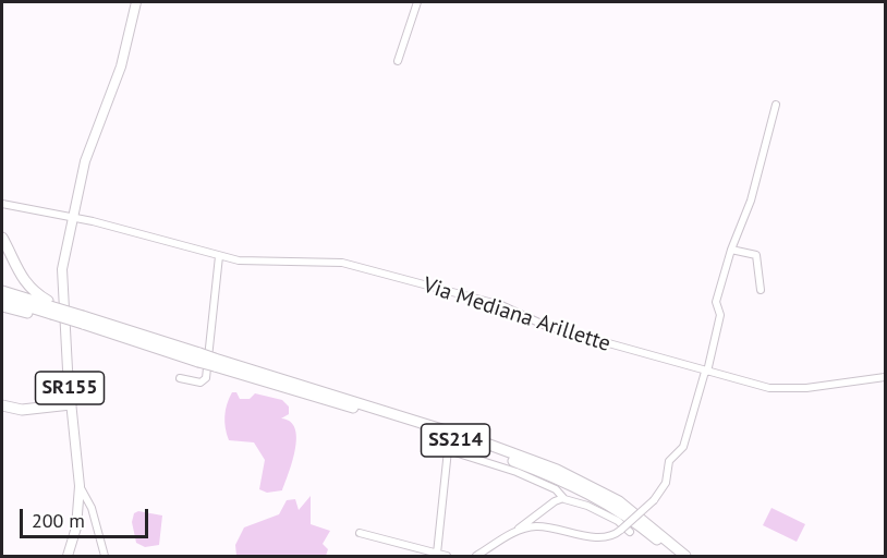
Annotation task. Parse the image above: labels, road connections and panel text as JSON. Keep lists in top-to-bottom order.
{
  "streets": {
    "highway": ["SS214"],
    "main road": ["SR155"],
    "street": ["Via Mediana Arillette"]
  },
  "crossings": [
    ["Via Mediana Arillette", "SR155"]
  ],
  "scale_bar": "200 m"
}
